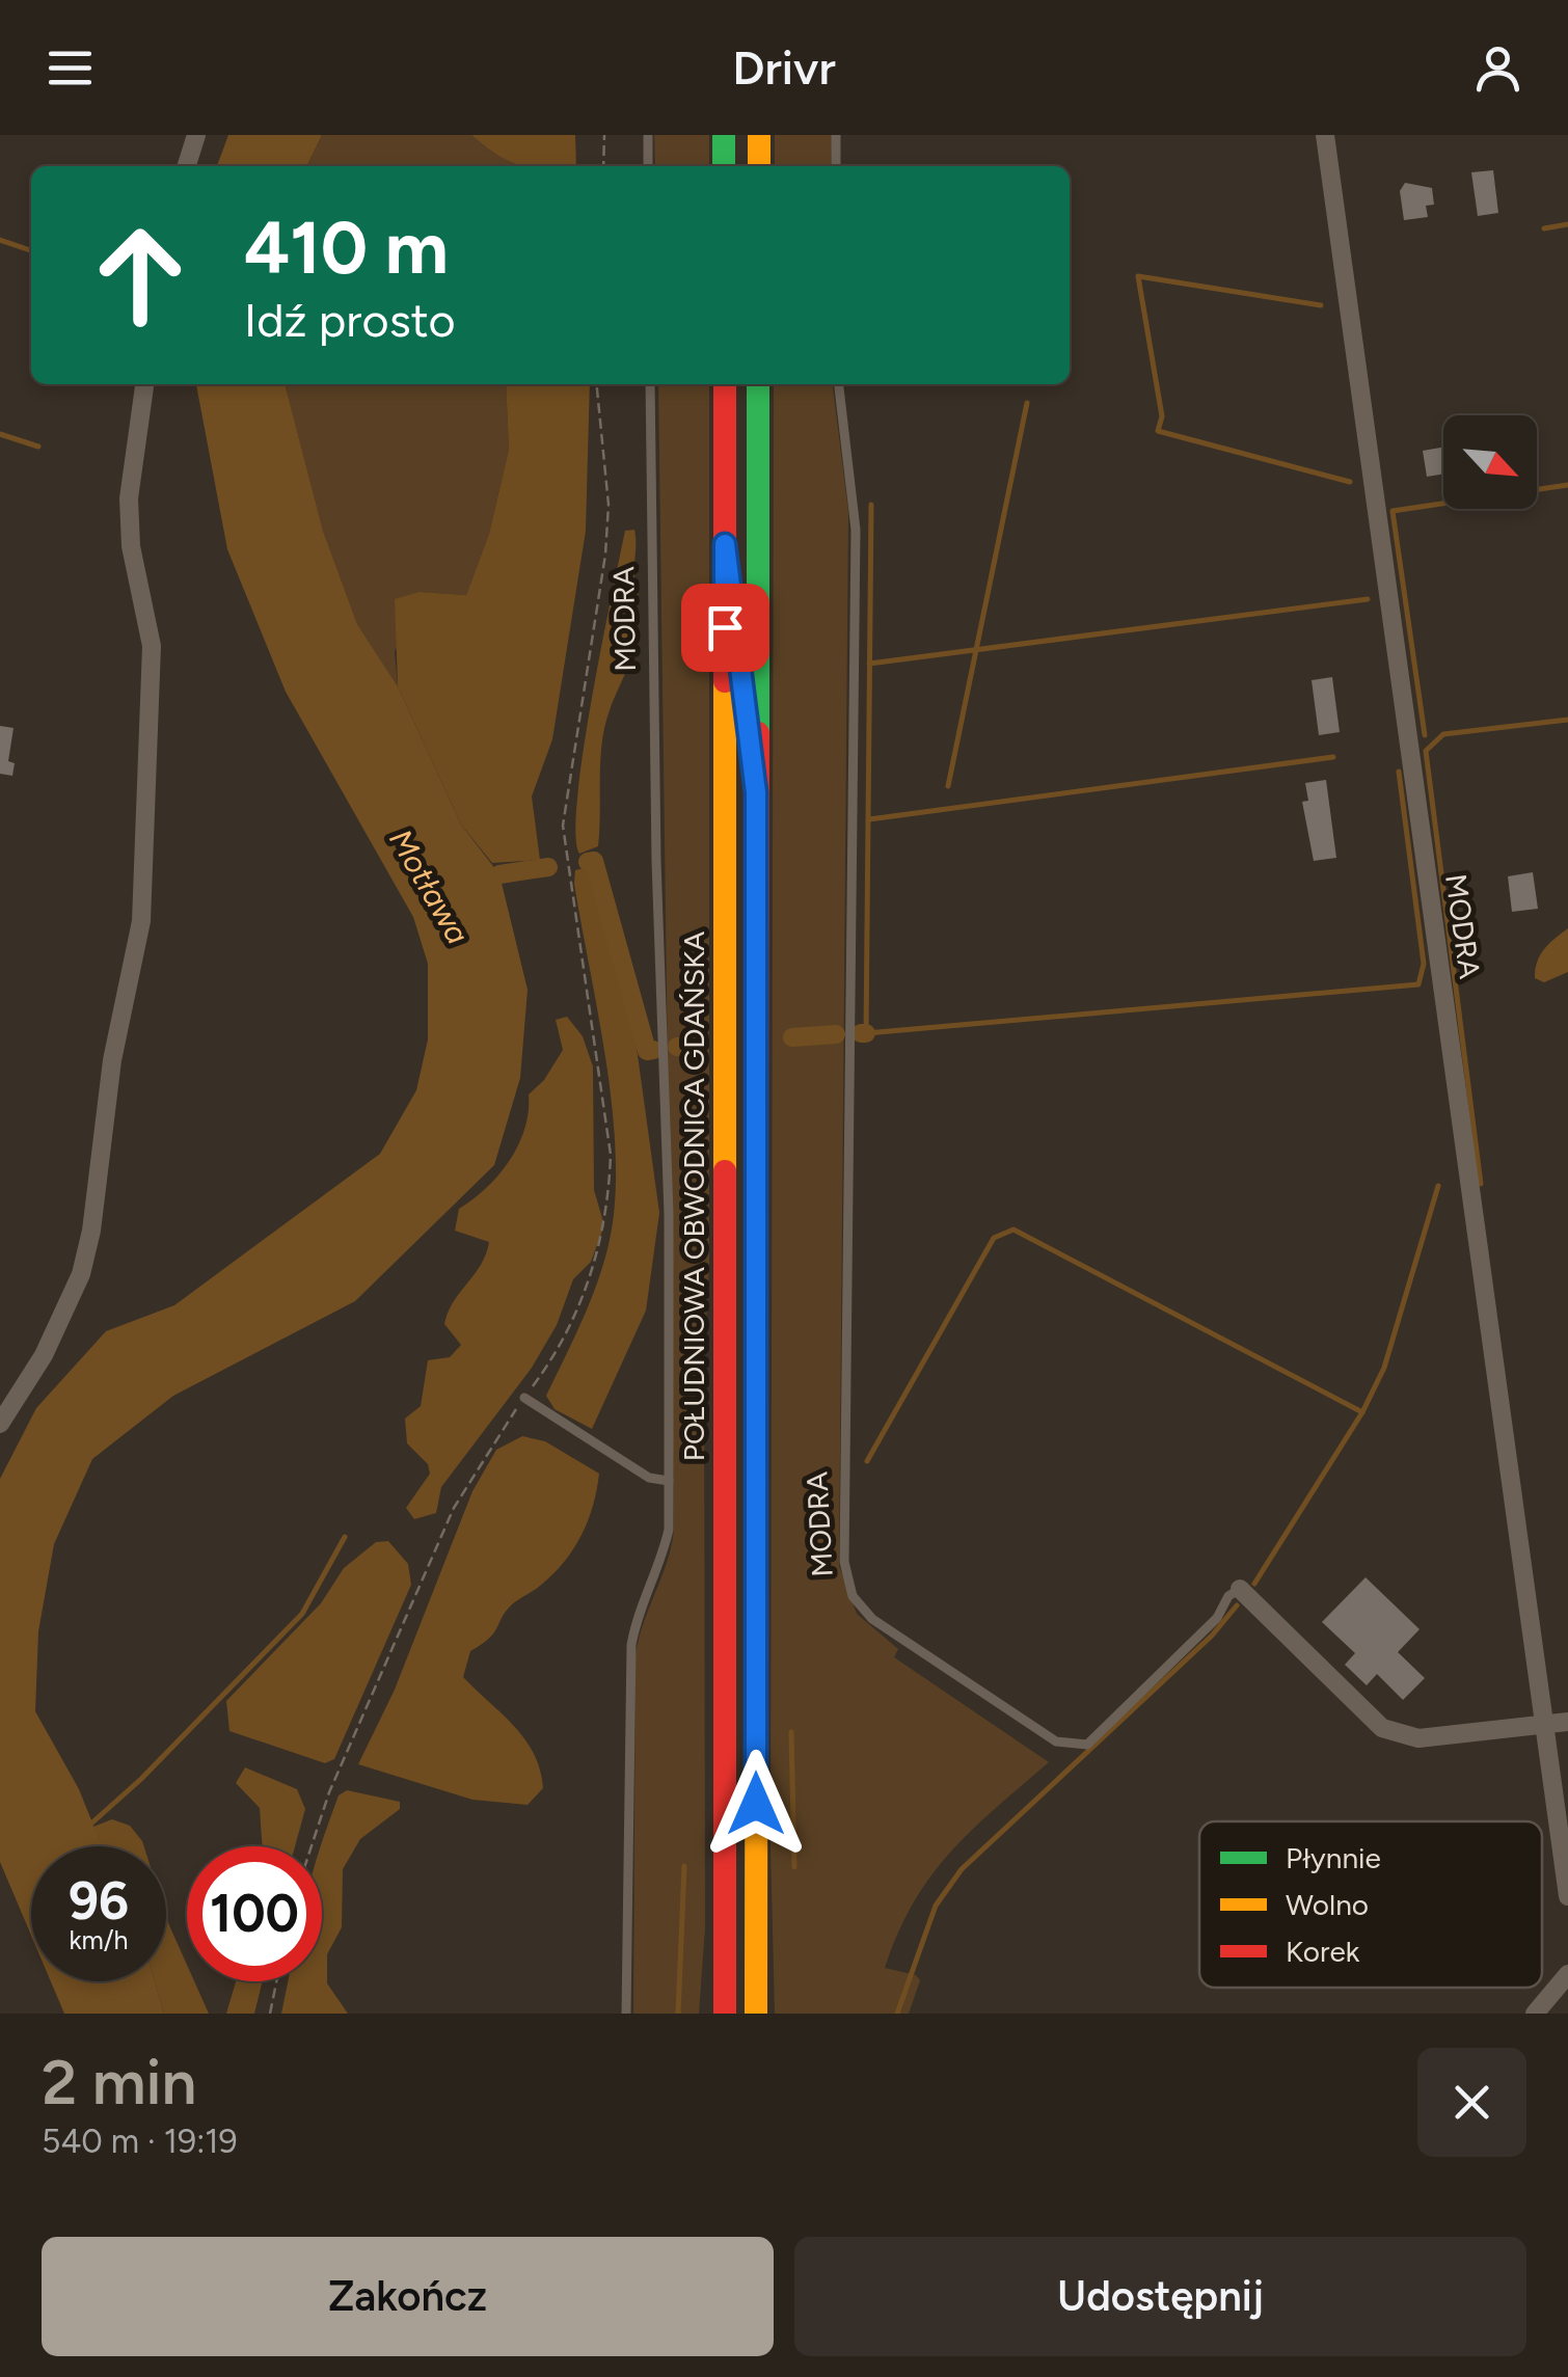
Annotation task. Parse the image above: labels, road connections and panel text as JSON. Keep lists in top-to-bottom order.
{
  "streets": {
    "highway": ["POŁUDNIOWA OBWODNICA GDAŃSKA"],
    "street": ["MODRA"]
  },
  "water": ["Motława"],
  "legend": ["Płynnie", "Wolno", "Korek"],
  "north": "bottom right",
  "page": {
    "header": "Drivr",
    "turn": ["410 m", "Idź prosto"],
    "speed": "96 km/h",
    "limit": "100",
    "heading": ["2 min", "540 m · 19:19"],
    "buttons": ["Zakończ", "Udostępnij"]
  }
}
